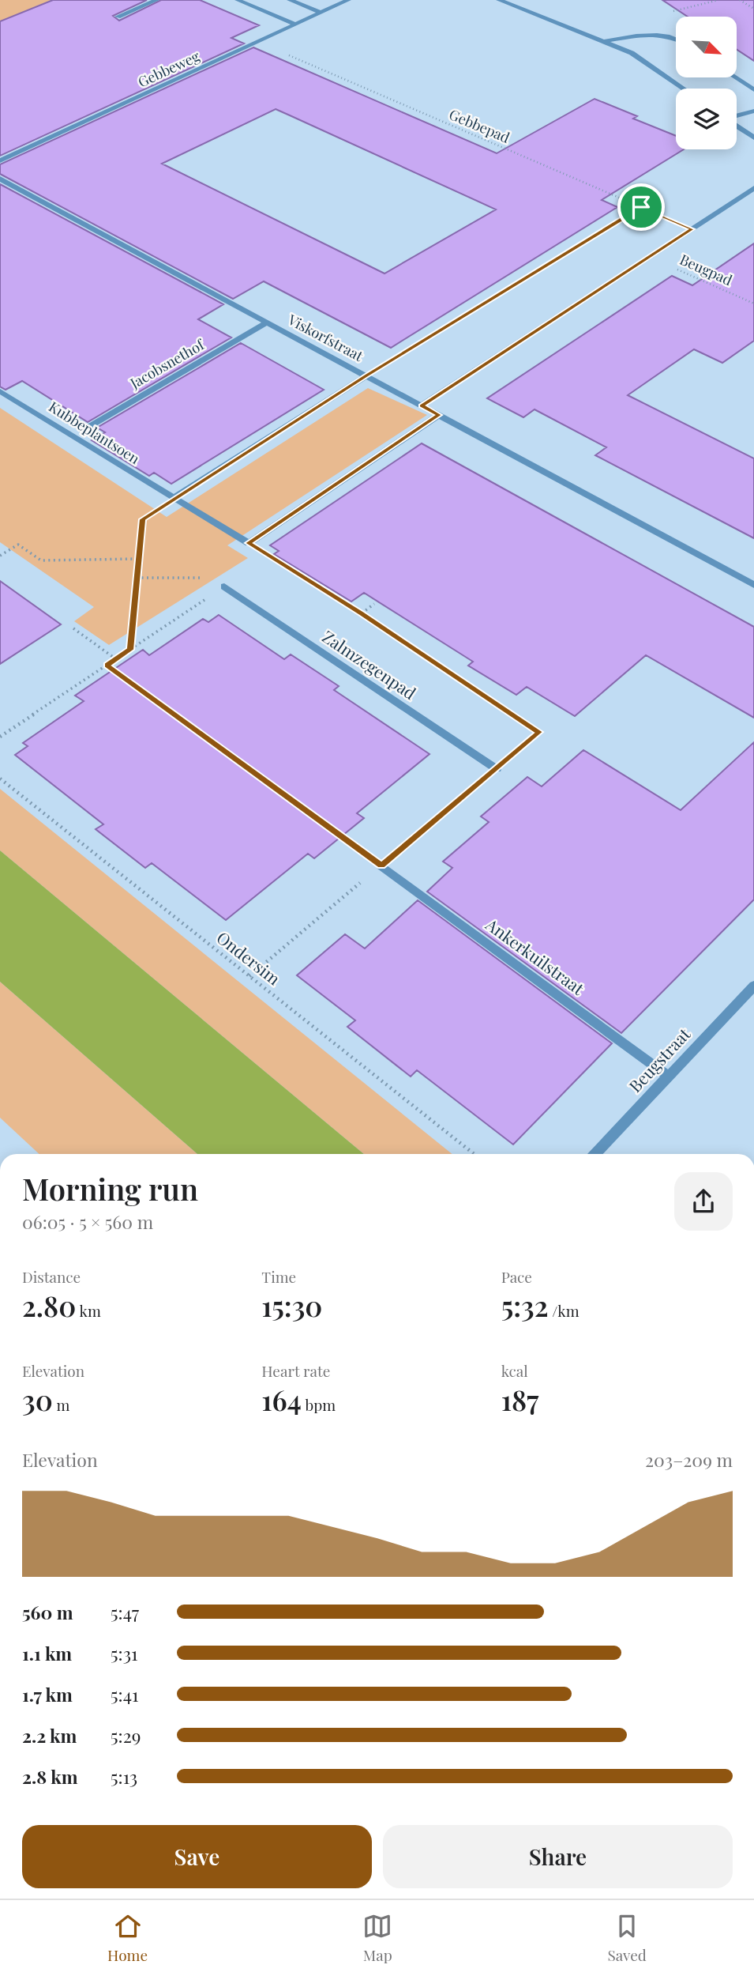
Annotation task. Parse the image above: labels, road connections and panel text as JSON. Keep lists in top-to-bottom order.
{
  "streets": {
    "street": [
      "Gebbeweg",
      "Viskorfstraat",
      "Jacobsnethof",
      "Kubbeplantsoen",
      "Zalmzegenpad",
      "Ankerkuilstraat",
      "Beugstraat"
    ],
    "path": ["Gebbepad", "Beugpad", "Ondersim"]
  },
  "crossings": [
    ["Gebbeweg", "Gebbepad"],
    ["Viskorfstraat", "Jacobsnethof"],
    ["Ankerkuilstraat", "Beugstraat"]
  ],
  "north": "bottom right",
  "page": {
    "heading": ["Morning run", "06:05 · 5 × 560 m"],
    "stats": [
      ["Distance", "2.80 km"],
      ["Time", "15:30"],
      ["Pace", "5:32 /km"],
      ["Elevation", "30 m"],
      ["Heart rate", "164 bpm"],
      ["kcal", "187"]
    ],
    "chart": ["Elevation", "203–209 m"],
    "list": [
      {
        "name": "560 m",
        "note": "5:47"
      },
      {
        "name": "1.1 km",
        "note": "5:31"
      },
      {
        "name": "1.7 km",
        "note": "5:41"
      },
      {
        "name": "2.2 km",
        "note": "5:29"
      },
      {
        "name": "2.8 km",
        "note": "5:13"
      }
    ],
    "buttons": ["Save", "Share"],
    "tabs": ["Home", "Map", "Saved"]
  }
}
